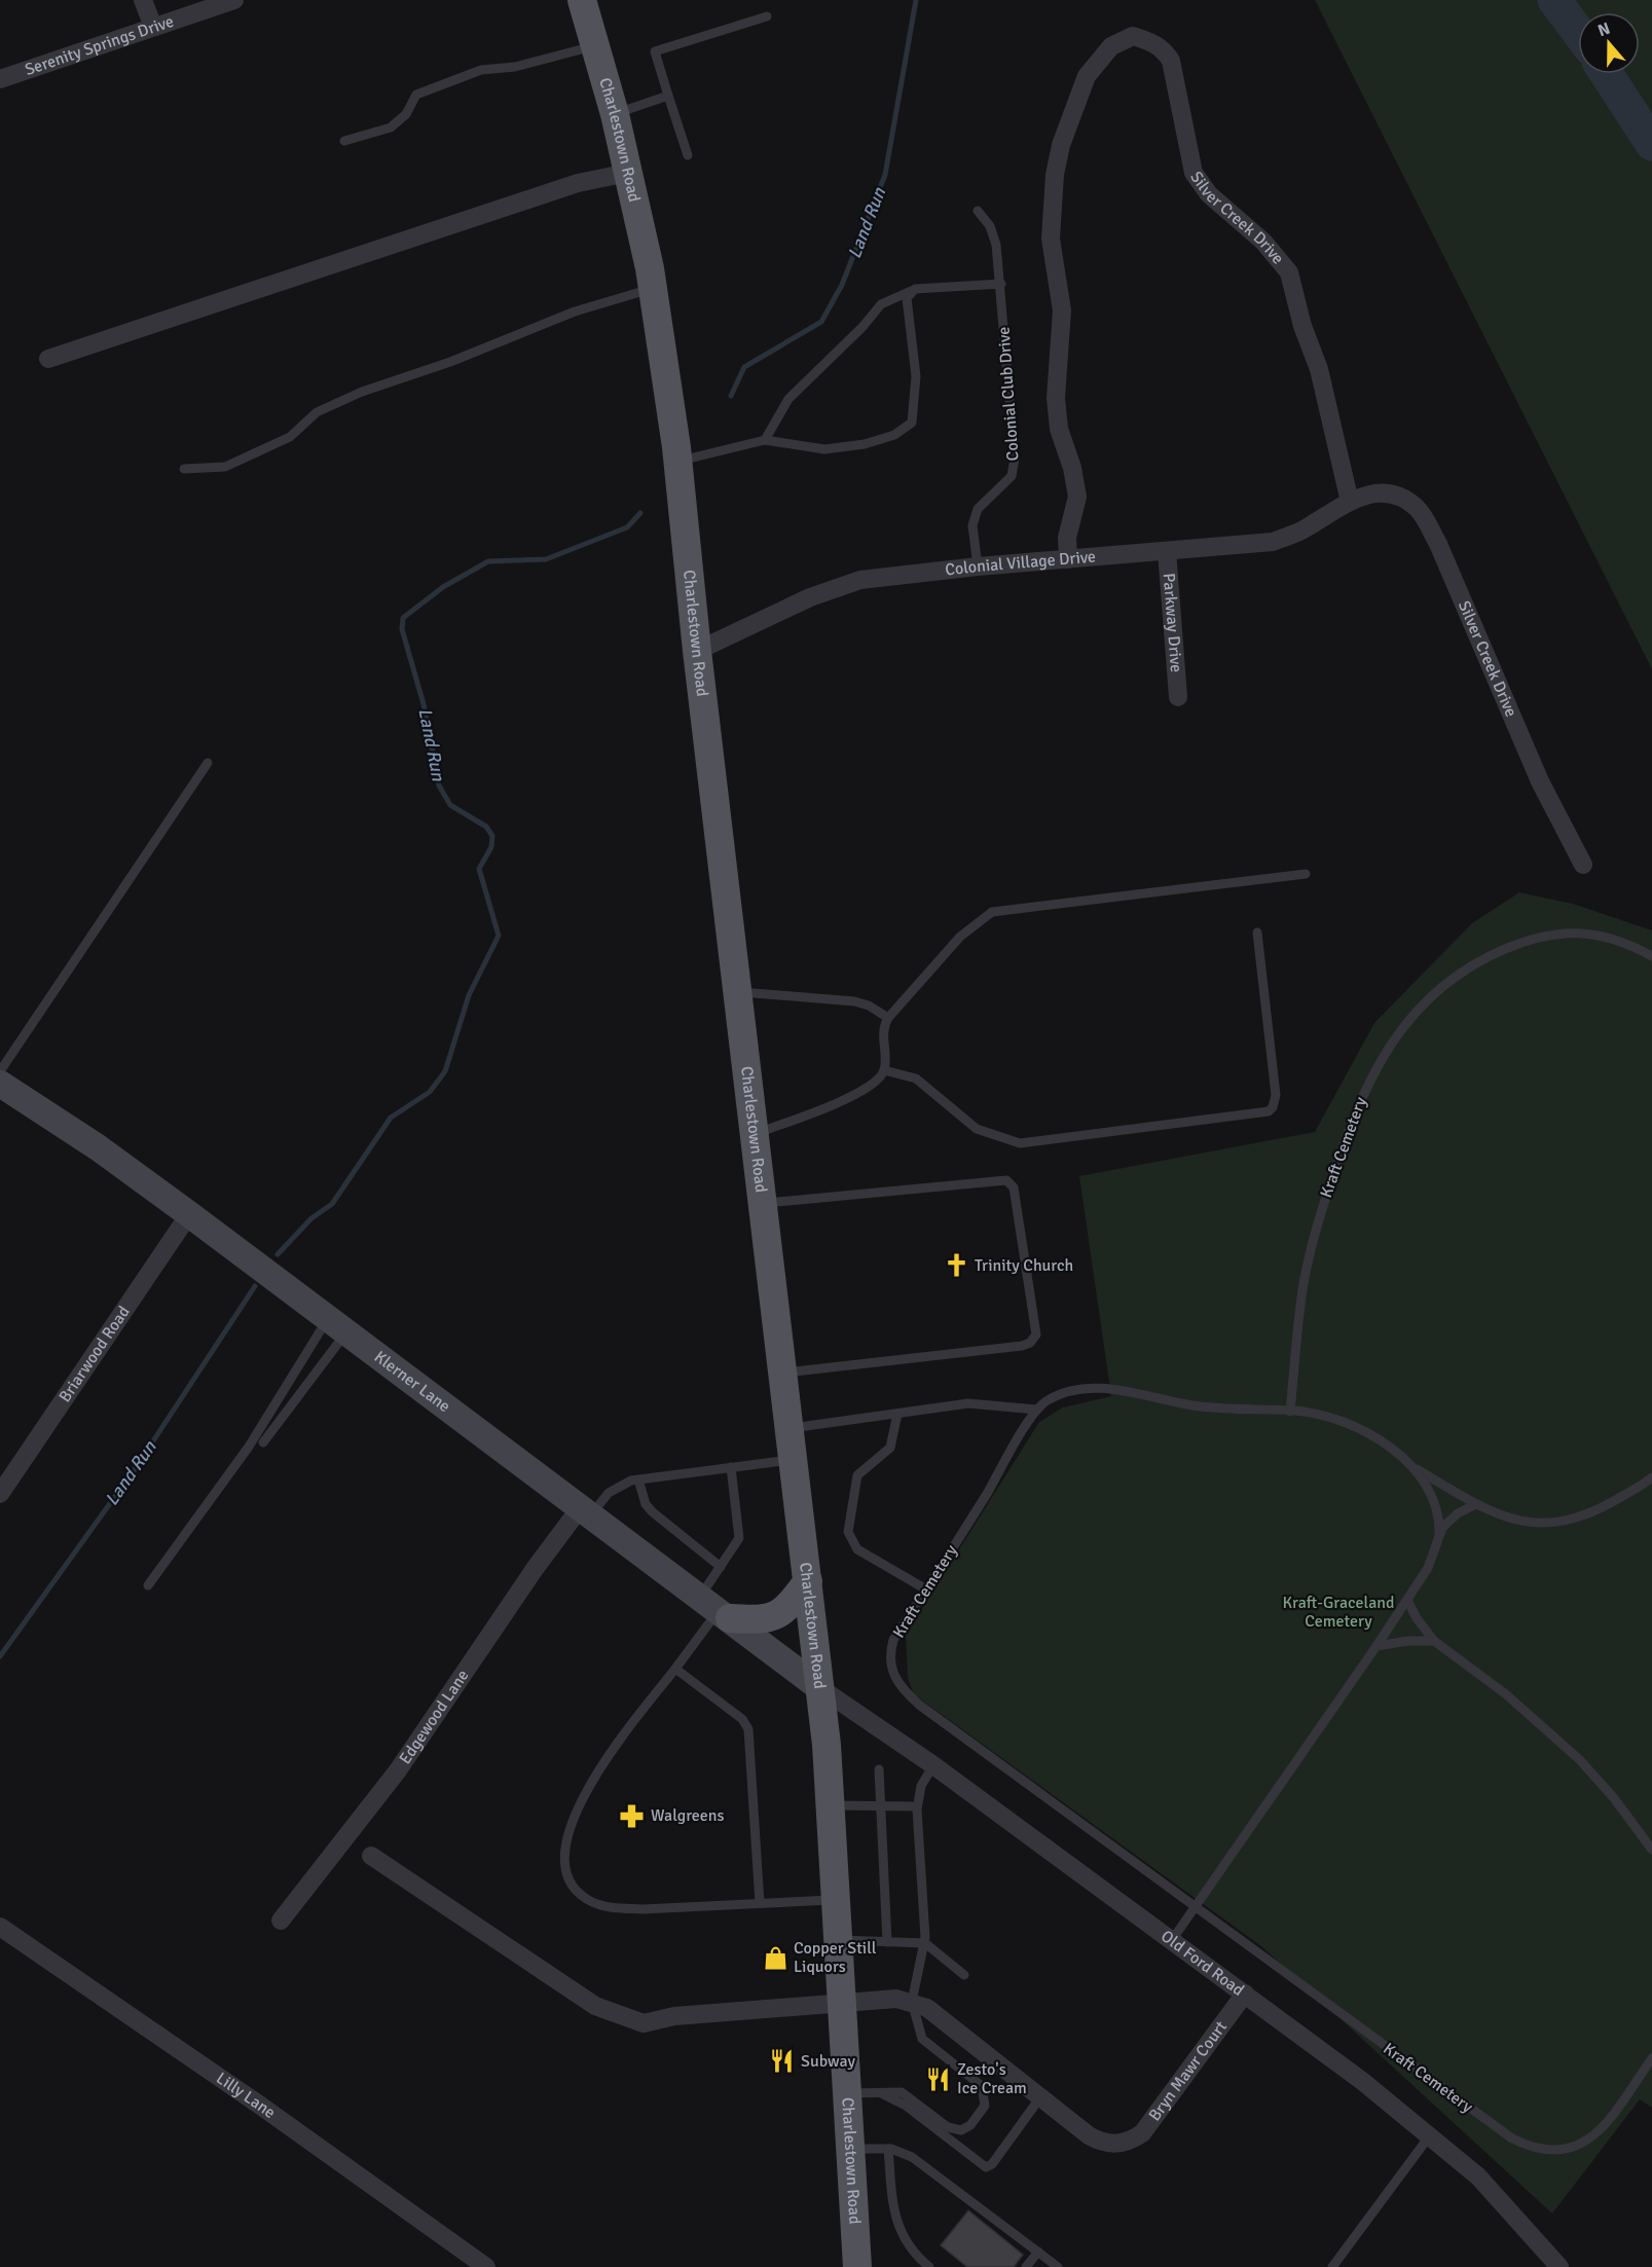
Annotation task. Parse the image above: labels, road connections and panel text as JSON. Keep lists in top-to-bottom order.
{
  "streets": {
    "main road": ["Charlestown Road"],
    "street": [
      "Serenity Springs Drive",
      "Silver Creek Drive",
      "Colonial Village Drive",
      "Parkway Drive",
      "Briarwood Road",
      "Klerner Lane",
      "Edgewood Lane",
      "Old Ford Road",
      "Bryn Mawr Court",
      "Lilly Lane"
    ],
    "lane": ["Colonial Club Drive", "Kraft Cemetery"]
  },
  "crossings": [
    ["Charlestown Road", "Colonial Village Drive"],
    ["Charlestown Road", "Klerner Lane"],
    ["Charlestown Road", "Old Ford Road"],
    ["Charlestown Road", "Bryn Mawr Court"],
    ["Silver Creek Drive", "Colonial Village Drive"],
    ["Colonial Club Drive", "Colonial Village Drive"],
    ["Colonial Village Drive", "Parkway Drive"],
    ["Kraft Cemetery", "Old Ford Road"],
    ["Briarwood Road", "Klerner Lane"],
    ["Klerner Lane", "Edgewood Lane"],
    ["Klerner Lane", "Old Ford Road"],
    ["Old Ford Road", "Bryn Mawr Court"]
  ],
  "water": ["Land Run"],
  "parks": ["Kraft-Graceland Cemetery"],
  "places": {
    "church": ["Trinity Church"],
    "pharmacy": ["Walgreens"],
    "shop": ["Copper Still Liquors"],
    "restaurant": ["Subway", "Zesto's Ice Cream"]
  },
  "north": "top"
}
